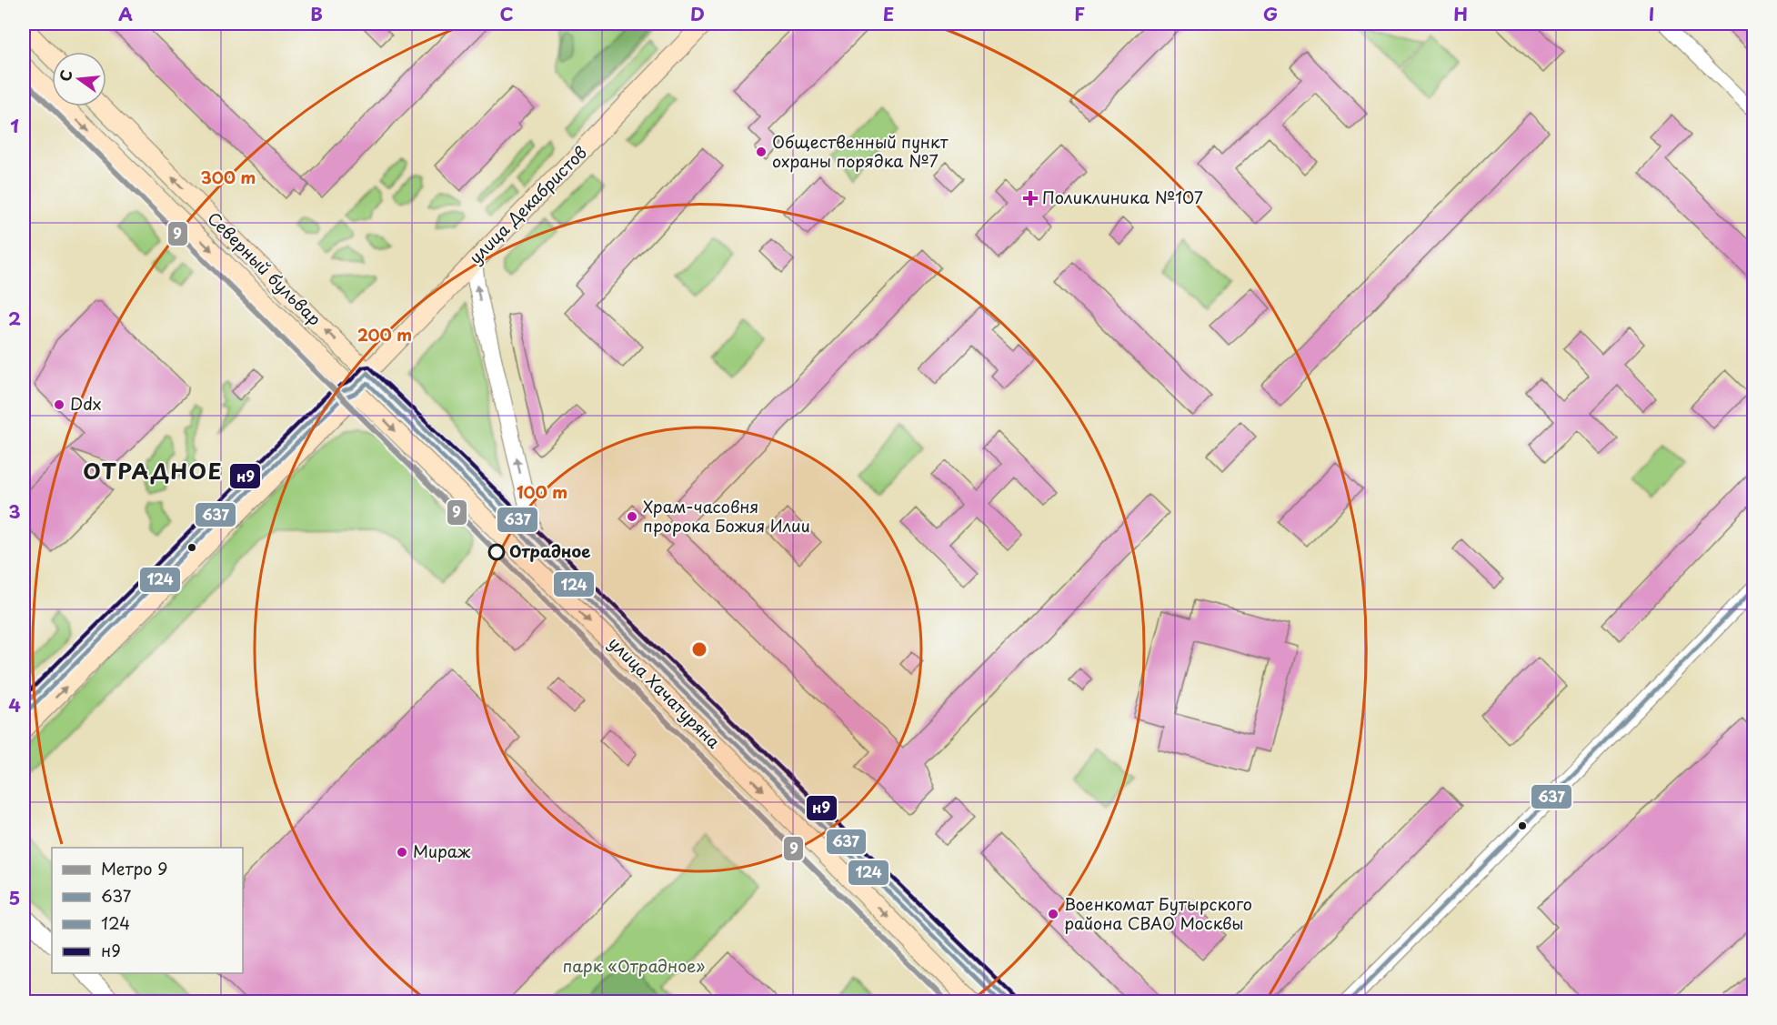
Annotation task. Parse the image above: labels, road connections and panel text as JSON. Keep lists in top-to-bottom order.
{
  "streets": {
    "main road": ["улица Декабристов", "Северный бульвар", "улица Хачатуряна"]
  },
  "crossings": [
    ["улица Декабристов", "Северный бульвар"],
    ["улица Декабристов", "улица Хачатуряна"],
    ["Северный бульвар", "улица Хачатуряна"]
  ],
  "districts": ["ОТРАДНОЕ"],
  "parks": ["парк «Отрадное»"],
  "places": {
    "other": [
      "Общественный пункт охраны порядка №7",
      "Ddx",
      "Храм-часовня пророка Божия Илии",
      "Отрадное",
      "Мираж",
      "Военкомат Бутырского района СВАО Москвы"
    ],
    "health": ["Поликлиника №107"]
  },
  "lines": [
    "metro line 9",
    "transit line н9",
    "transit line 637",
    "transit line 124"
  ],
  "legend": [
    "Метро 9",
    "637",
    "124",
    "н9"
  ],
  "north": "left",
  "grid": {
    "columns": [
      "A",
      "B",
      "C",
      "D",
      "E",
      "F",
      "G",
      "H",
      "I"
    ],
    "rows": [
      "1",
      "2",
      "3",
      "4",
      "5"
    ]
  },
  "rings": ["300 m", "200 m", "100 m"]
}
